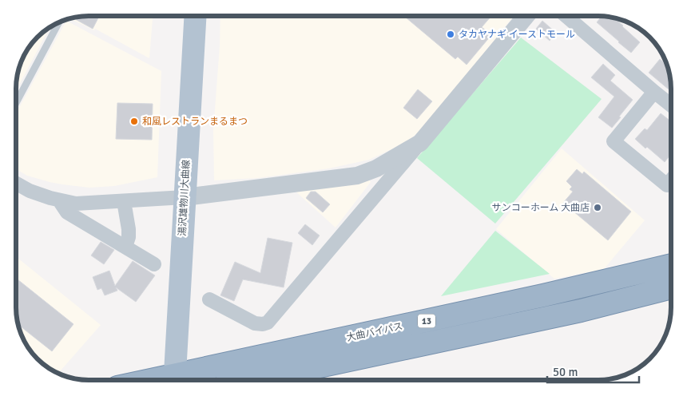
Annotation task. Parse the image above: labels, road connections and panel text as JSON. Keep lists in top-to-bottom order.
{
  "streets": {
    "highway": ["13", "大曲バイパス"],
    "main road": ["湯沢雄物川大曲線"]
  },
  "places": ["タカヤナギ イーストモール", "和風レストランまるまつ", "サンコーホーム 大曲店"],
  "scale_bar": "50 m"
}
